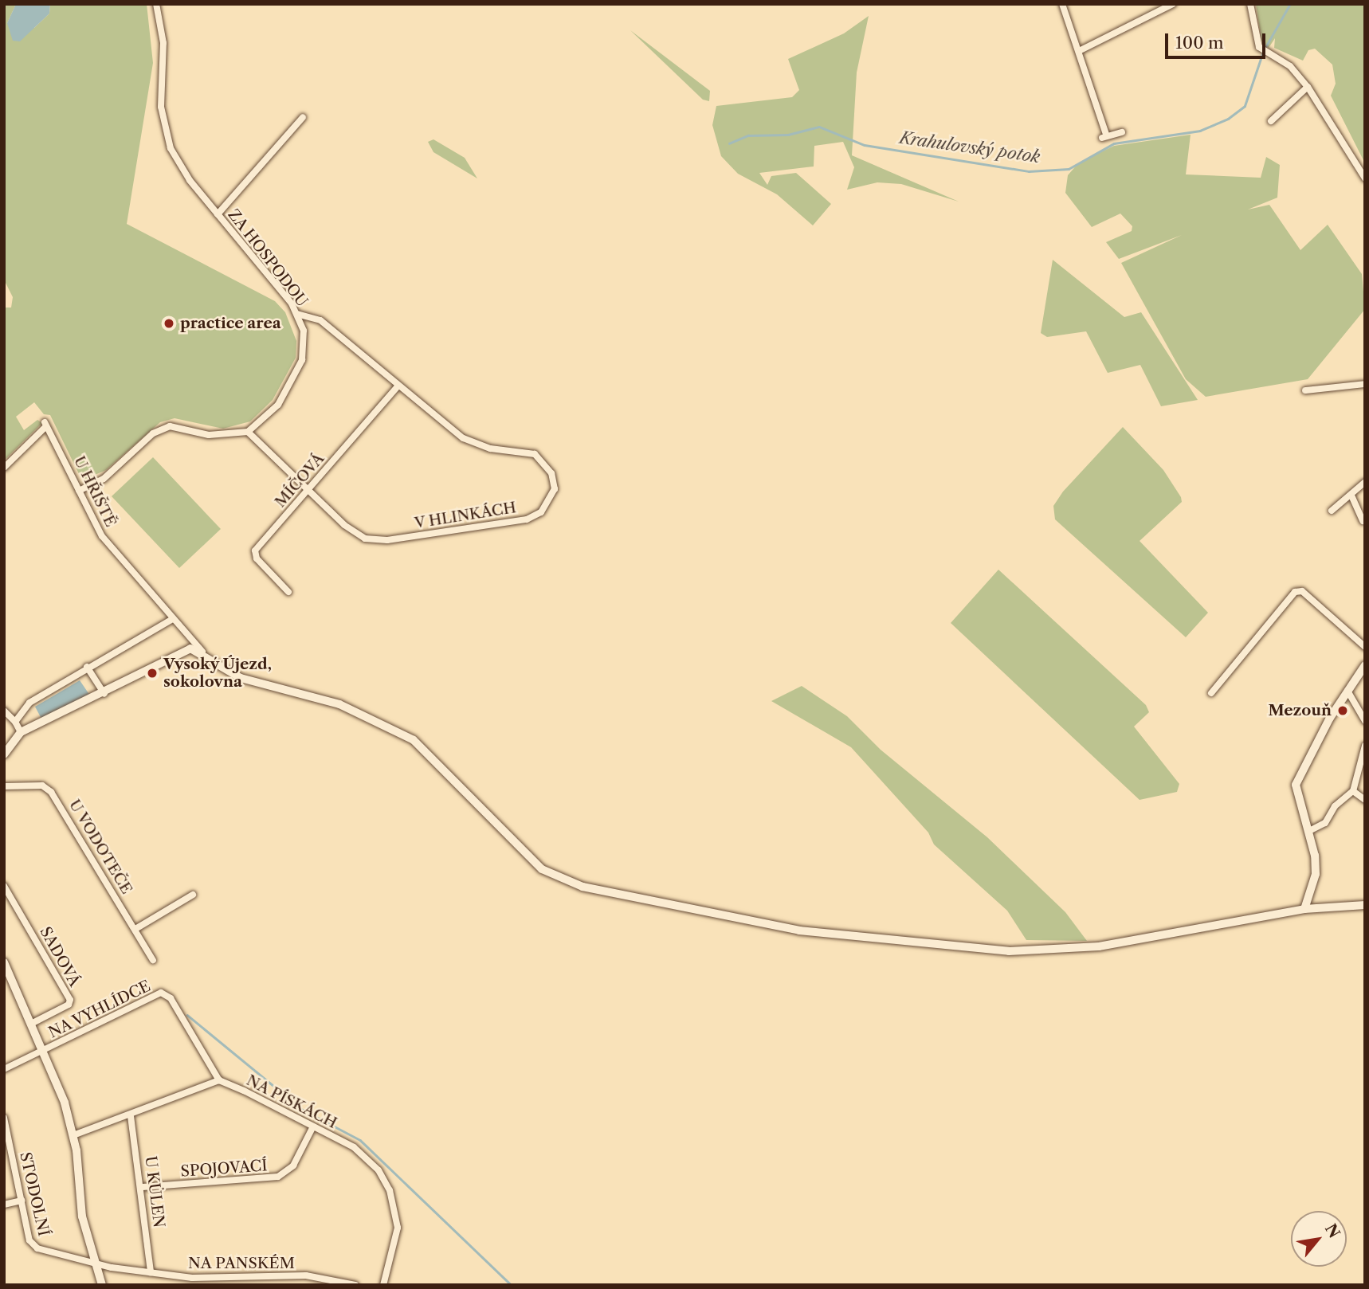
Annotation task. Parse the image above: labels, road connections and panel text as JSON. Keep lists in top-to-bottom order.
{
  "streets": {
    "street": [
      "ZA HOSPODOU",
      "MÍČOVÁ",
      "U HŘIŠTĚ",
      "V HLINKÁCH",
      "U VODOTEČE",
      "SADOVÁ",
      "NA VYHLÍDCE",
      "NA PÍSKÁCH",
      "SPOJOVACÍ",
      "U KŮLEN",
      "STODOLNÍ",
      "NA PANSKÉM"
    ]
  },
  "crossings": [
    ["ZA HOSPODOU", "V HLINKÁCH"],
    ["MÍČOVÁ", "V HLINKÁCH"],
    ["NA VYHLÍDCE", "NA PÍSKÁCH"],
    ["NA PÍSKÁCH", "SPOJOVACÍ"],
    ["SPOJOVACÍ", "U KŮLEN"],
    ["U KŮLEN", "NA PANSKÉM"],
    ["STODOLNÍ", "NA PANSKÉM"]
  ],
  "water": ["Krahulovský potok"],
  "places": ["practice area", "Vysoký Újezd, sokolovna", "Mezouň"],
  "scale_bar": "100 m",
  "north": "top right"
}
